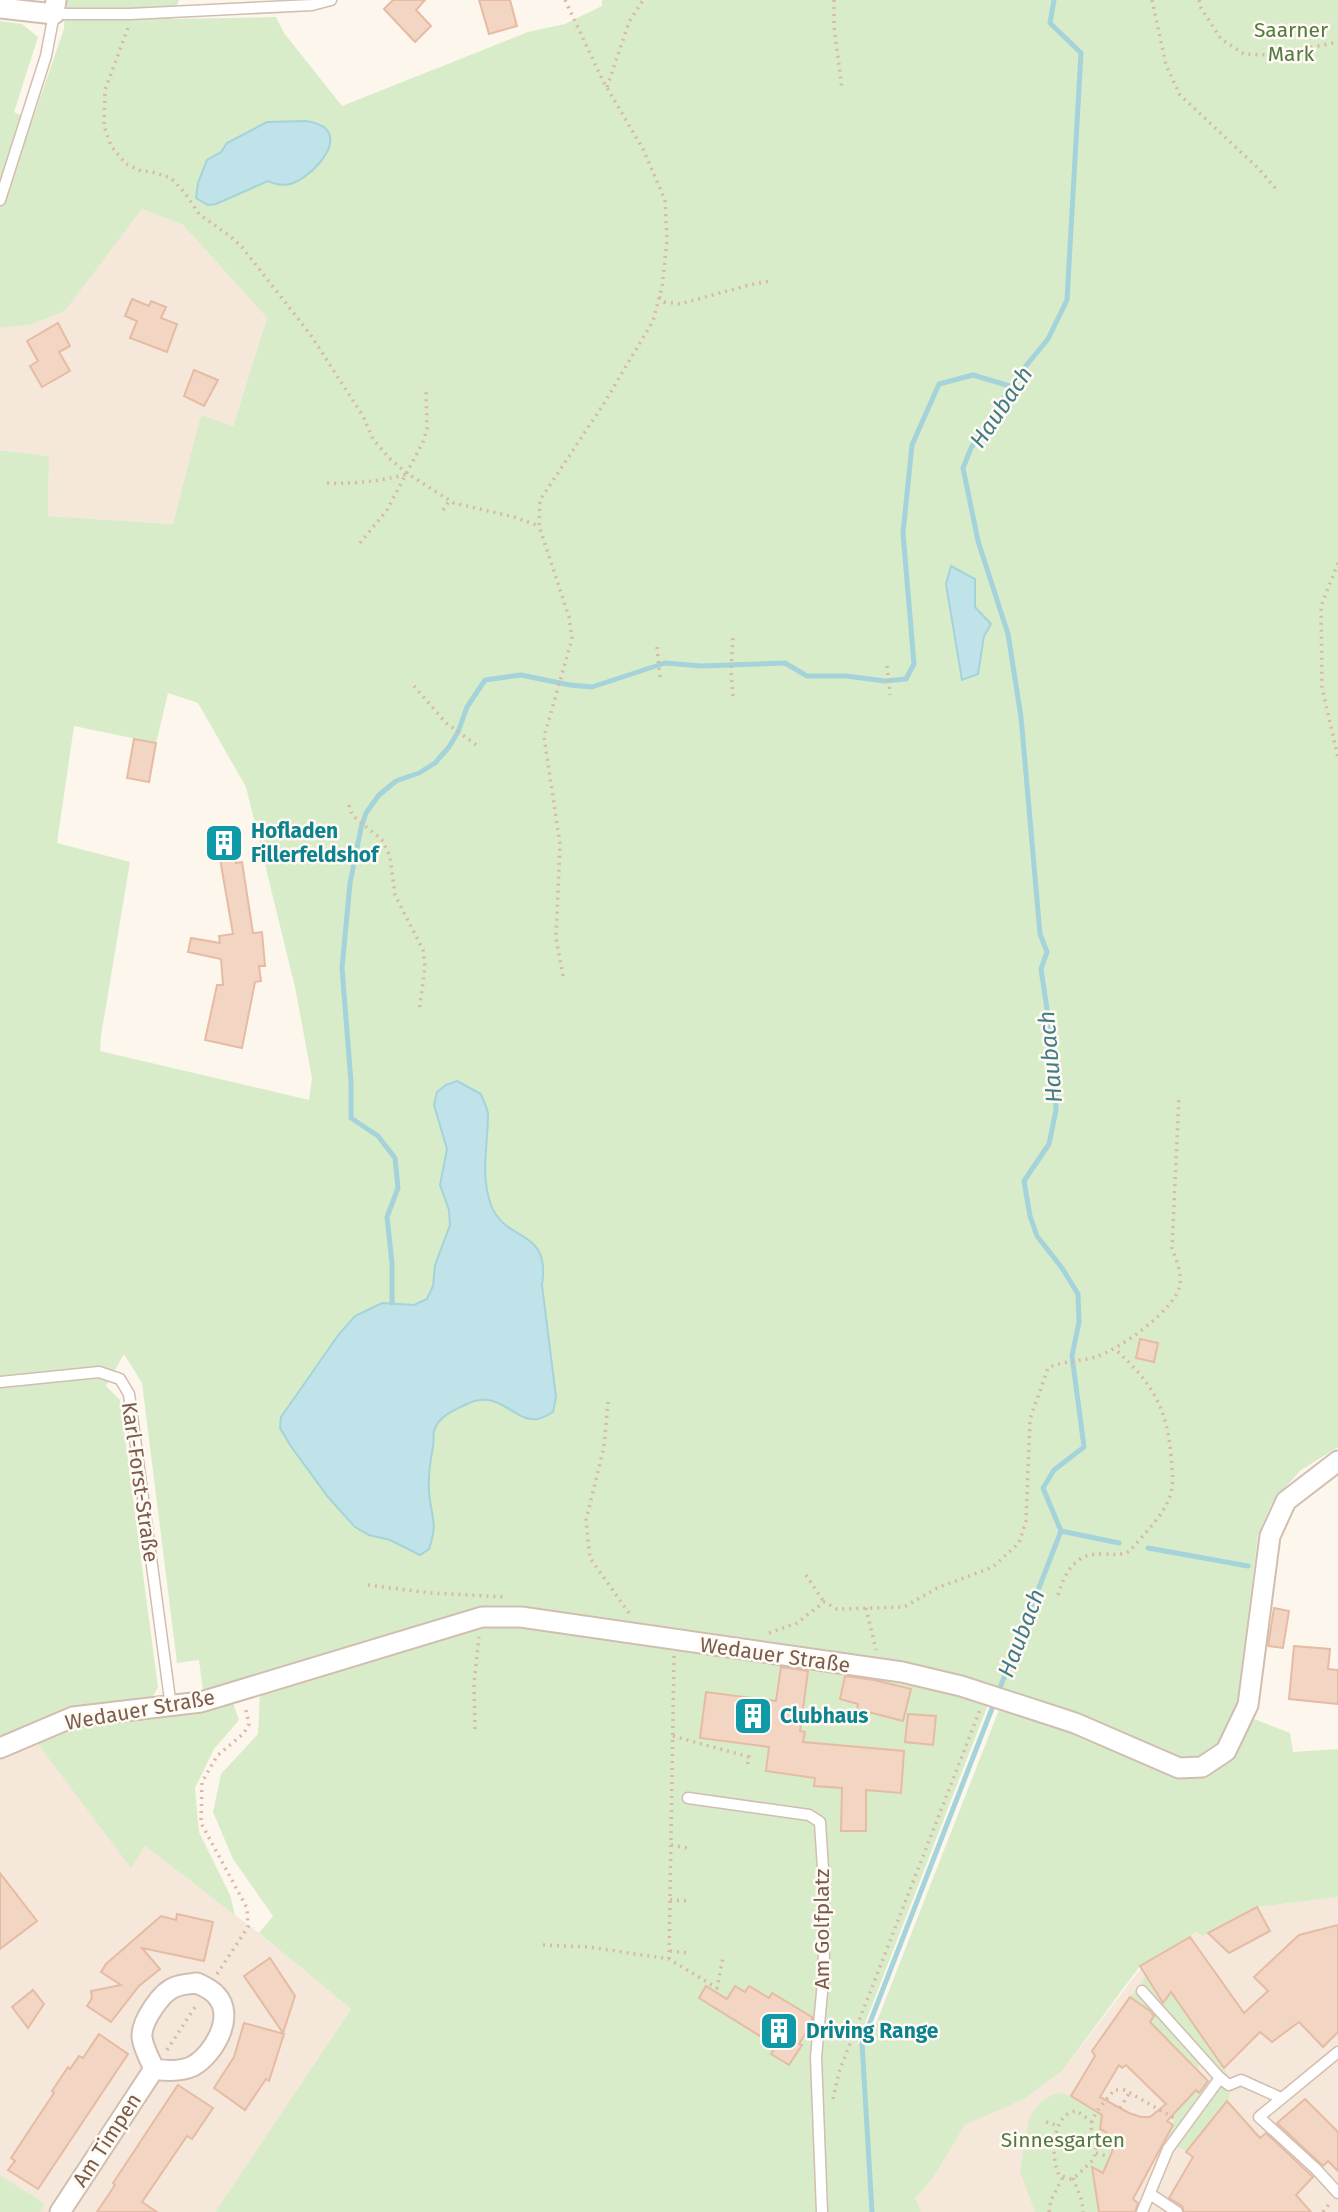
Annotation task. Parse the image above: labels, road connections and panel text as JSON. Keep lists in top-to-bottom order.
{
  "streets": {
    "street": ["Wedauer Straße", "Am Timpen"],
    "lane": ["Karl-Forst-Straße", "Am Golfplatz"]
  },
  "crossings": [
    ["Karl-Forst-Straße", "Wedauer Straße"]
  ],
  "water": ["Haubach"],
  "parks": ["Saarner Mark", "Sinnesgarten"],
  "places": {
    "building": ["Hofladen Fillerfeldshof", "Clubhaus", "Driving Range"]
  }
}
